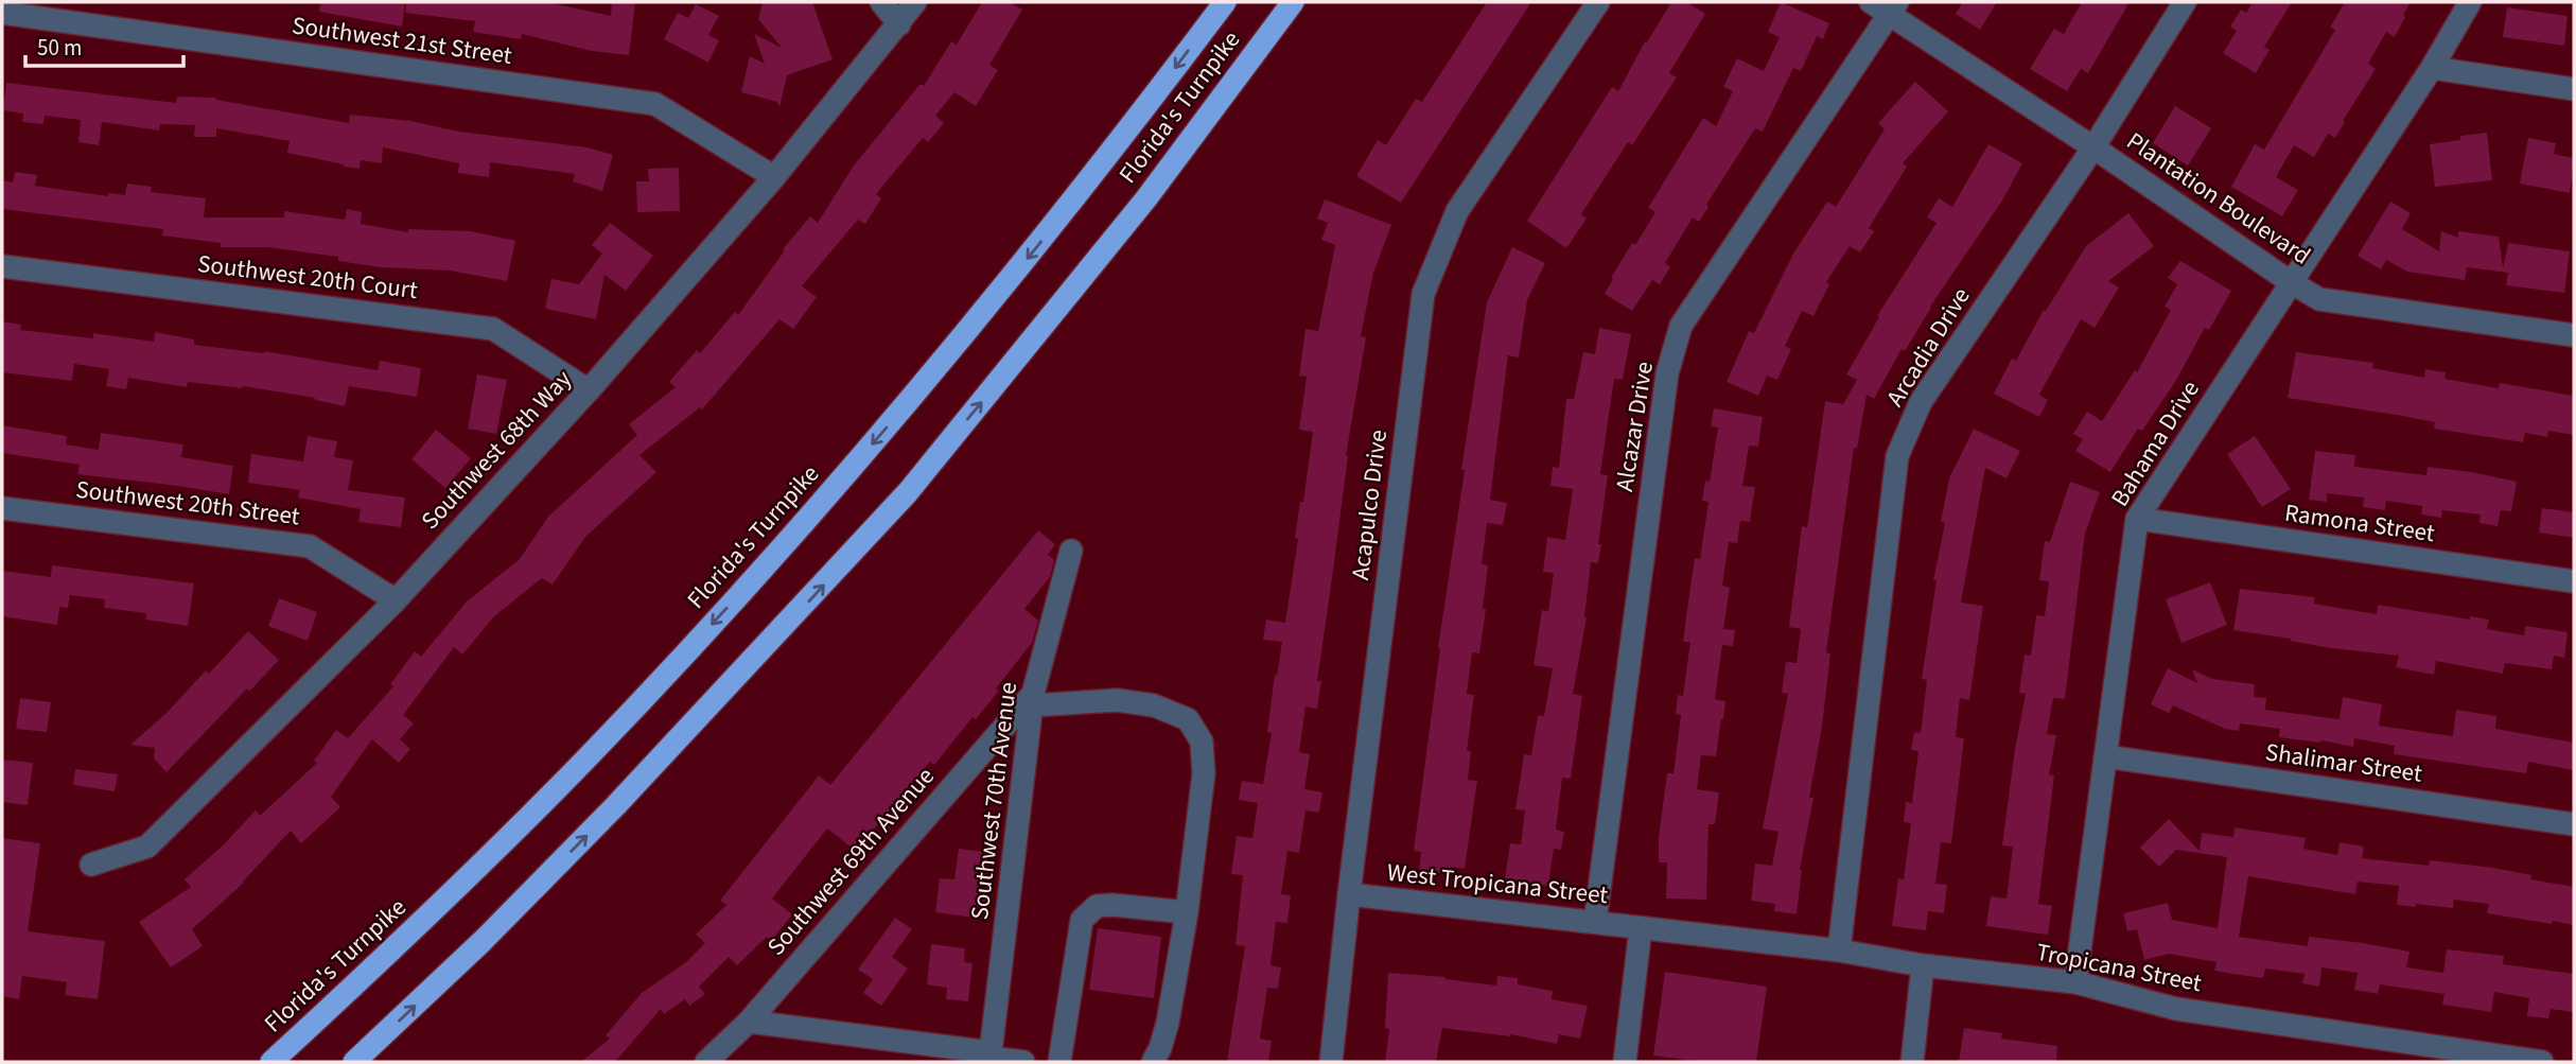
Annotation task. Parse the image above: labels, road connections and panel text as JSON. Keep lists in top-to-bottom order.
{
  "streets": {
    "highway": ["Florida's Turnpike"],
    "street": [
      "Southwest 21st Street",
      "Plantation Boulevard",
      "Southwest 20th Court",
      "Arcadia Drive",
      "Alcazar Drive",
      "Bahama Drive",
      "Southwest 68th Way",
      "Southwest 20th Street",
      "Acapulco Drive",
      "Ramona Street",
      "Shalimar Street",
      "Southwest 70th Avenue",
      "Southwest 69th Avenue",
      "West Tropicana Street",
      "Tropicana Street"
    ]
  },
  "crossings": [
    ["Southwest 21st Street", "Southwest 68th Way"],
    ["Plantation Boulevard", "Arcadia Drive"],
    ["Plantation Boulevard", "Alcazar Drive"],
    ["Plantation Boulevard", "Bahama Drive"],
    ["Southwest 20th Court", "Southwest 68th Way"],
    ["Arcadia Drive", "Tropicana Street"],
    ["Alcazar Drive", "West Tropicana Street"],
    ["Bahama Drive", "Ramona Street"],
    ["Bahama Drive", "Shalimar Street"],
    ["Bahama Drive", "Tropicana Street"],
    ["Southwest 68th Way", "Southwest 20th Street"],
    ["Acapulco Drive", "West Tropicana Street"],
    ["Southwest 70th Avenue", "Southwest 69th Avenue"],
    ["West Tropicana Street", "Tropicana Street"]
  ],
  "scale_bar": "50 m"
}
